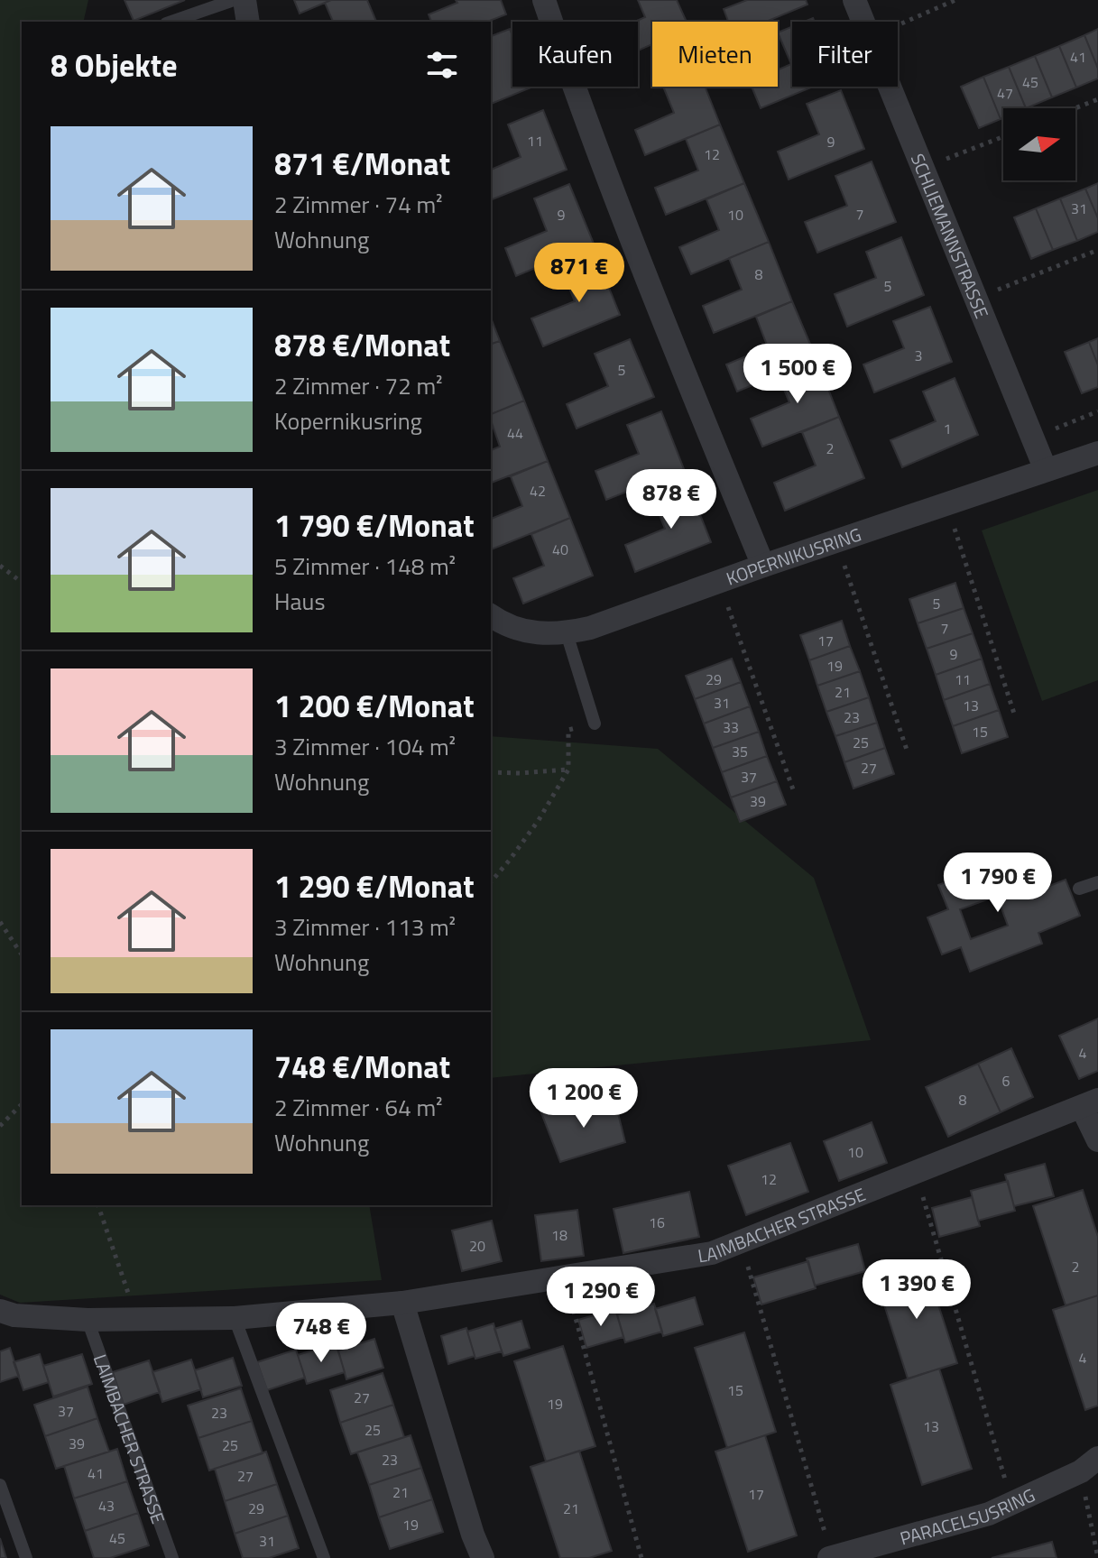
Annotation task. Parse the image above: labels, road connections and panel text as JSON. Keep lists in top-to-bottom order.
{
  "streets": {
    "street": [
      "SCHLIEMANNSTRASSE",
      "KOPERNIKUSRING",
      "LAIMBACHER STRASSE",
      "PARACELSUSRING"
    ]
  },
  "crossings": [
    ["SCHLIEMANNSTRASSE", "KOPERNIKUSRING"]
  ],
  "house_numbers": [
    "41",
    "45",
    "47",
    "11",
    "9",
    "12",
    "31",
    "7",
    "9",
    "10",
    "8",
    "5",
    "3",
    "5",
    "1",
    "44",
    "2",
    "42",
    "40",
    "5",
    "7",
    "17",
    "9",
    "19",
    "29",
    "11",
    "21",
    "31",
    "13",
    "23",
    "33",
    "15",
    "25",
    "35",
    "27",
    "37",
    "39",
    "4",
    "6",
    "8",
    "10",
    "12",
    "16",
    "18",
    "20",
    "2",
    "4",
    "15",
    "27",
    "19",
    "37",
    "23",
    "13",
    "25",
    "39",
    "25",
    "23",
    "41",
    "27",
    "21",
    "17",
    "43",
    "29",
    "21",
    "19",
    "45",
    "31"
  ],
  "north": "right",
  "page": {
    "chip": ["Kaufen", "Mieten", "Filter"],
    "heading": "8 Objekte",
    "list": [
      {
        "name": "871 €/Monat",
        "note": "2 Zimmer · 74 m² · Wohnung"
      },
      {
        "name": "878 €/Monat",
        "note": "2 Zimmer · 72 m² · Kopernikusring"
      },
      {
        "name": "1 790 €/Monat",
        "note": "5 Zimmer · 148 m² · Haus"
      },
      {
        "name": "1 200 €/Monat",
        "note": "3 Zimmer · 104 m² · Wohnung"
      },
      {
        "name": "1 290 €/Monat",
        "note": "3 Zimmer · 113 m² · Wohnung"
      },
      {
        "name": "748 €/Monat",
        "note": "2 Zimmer · 64 m² · Wohnung"
      }
    ],
    "price": [
      "871 €",
      "1 500 €",
      "878 €",
      "1 790 €",
      "1 200 €",
      "1 390 €",
      "1 290 €",
      "748 €"
    ]
  }
}
